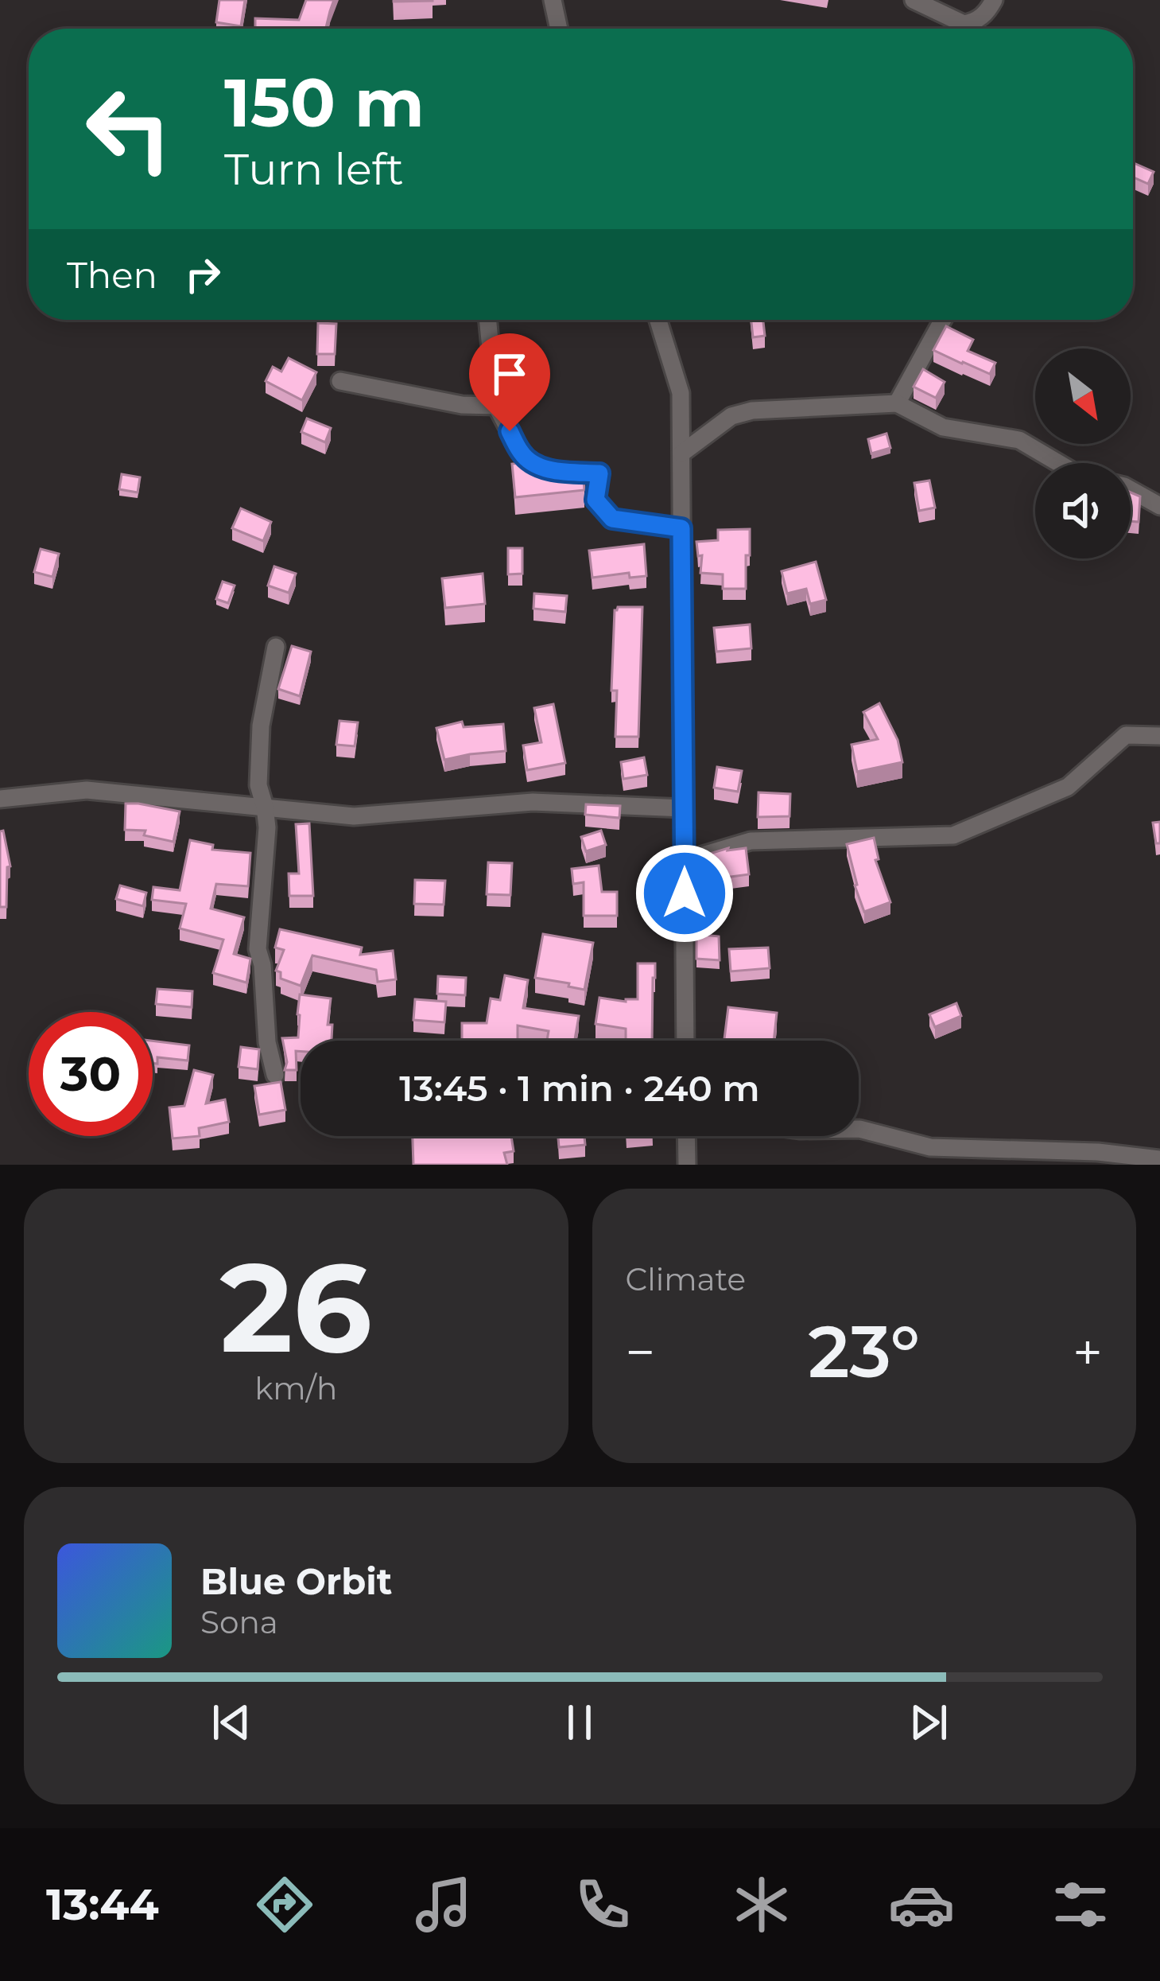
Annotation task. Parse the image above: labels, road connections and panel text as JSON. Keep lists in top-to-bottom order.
{
  "north": "bottom right",
  "page": {
    "turn": ["150 m", "Turn left"],
    "then": "Then",
    "limit": "30",
    "trip": "13:45 · 1 min · 240 m",
    "tile": [
      ["26", "km/h"],
      "Climate"
    ],
    "heat": ["−", "23°", "+"],
    "song": ["Blue Orbit", "Sona"],
    "tabs": "13:44"
  }
}
